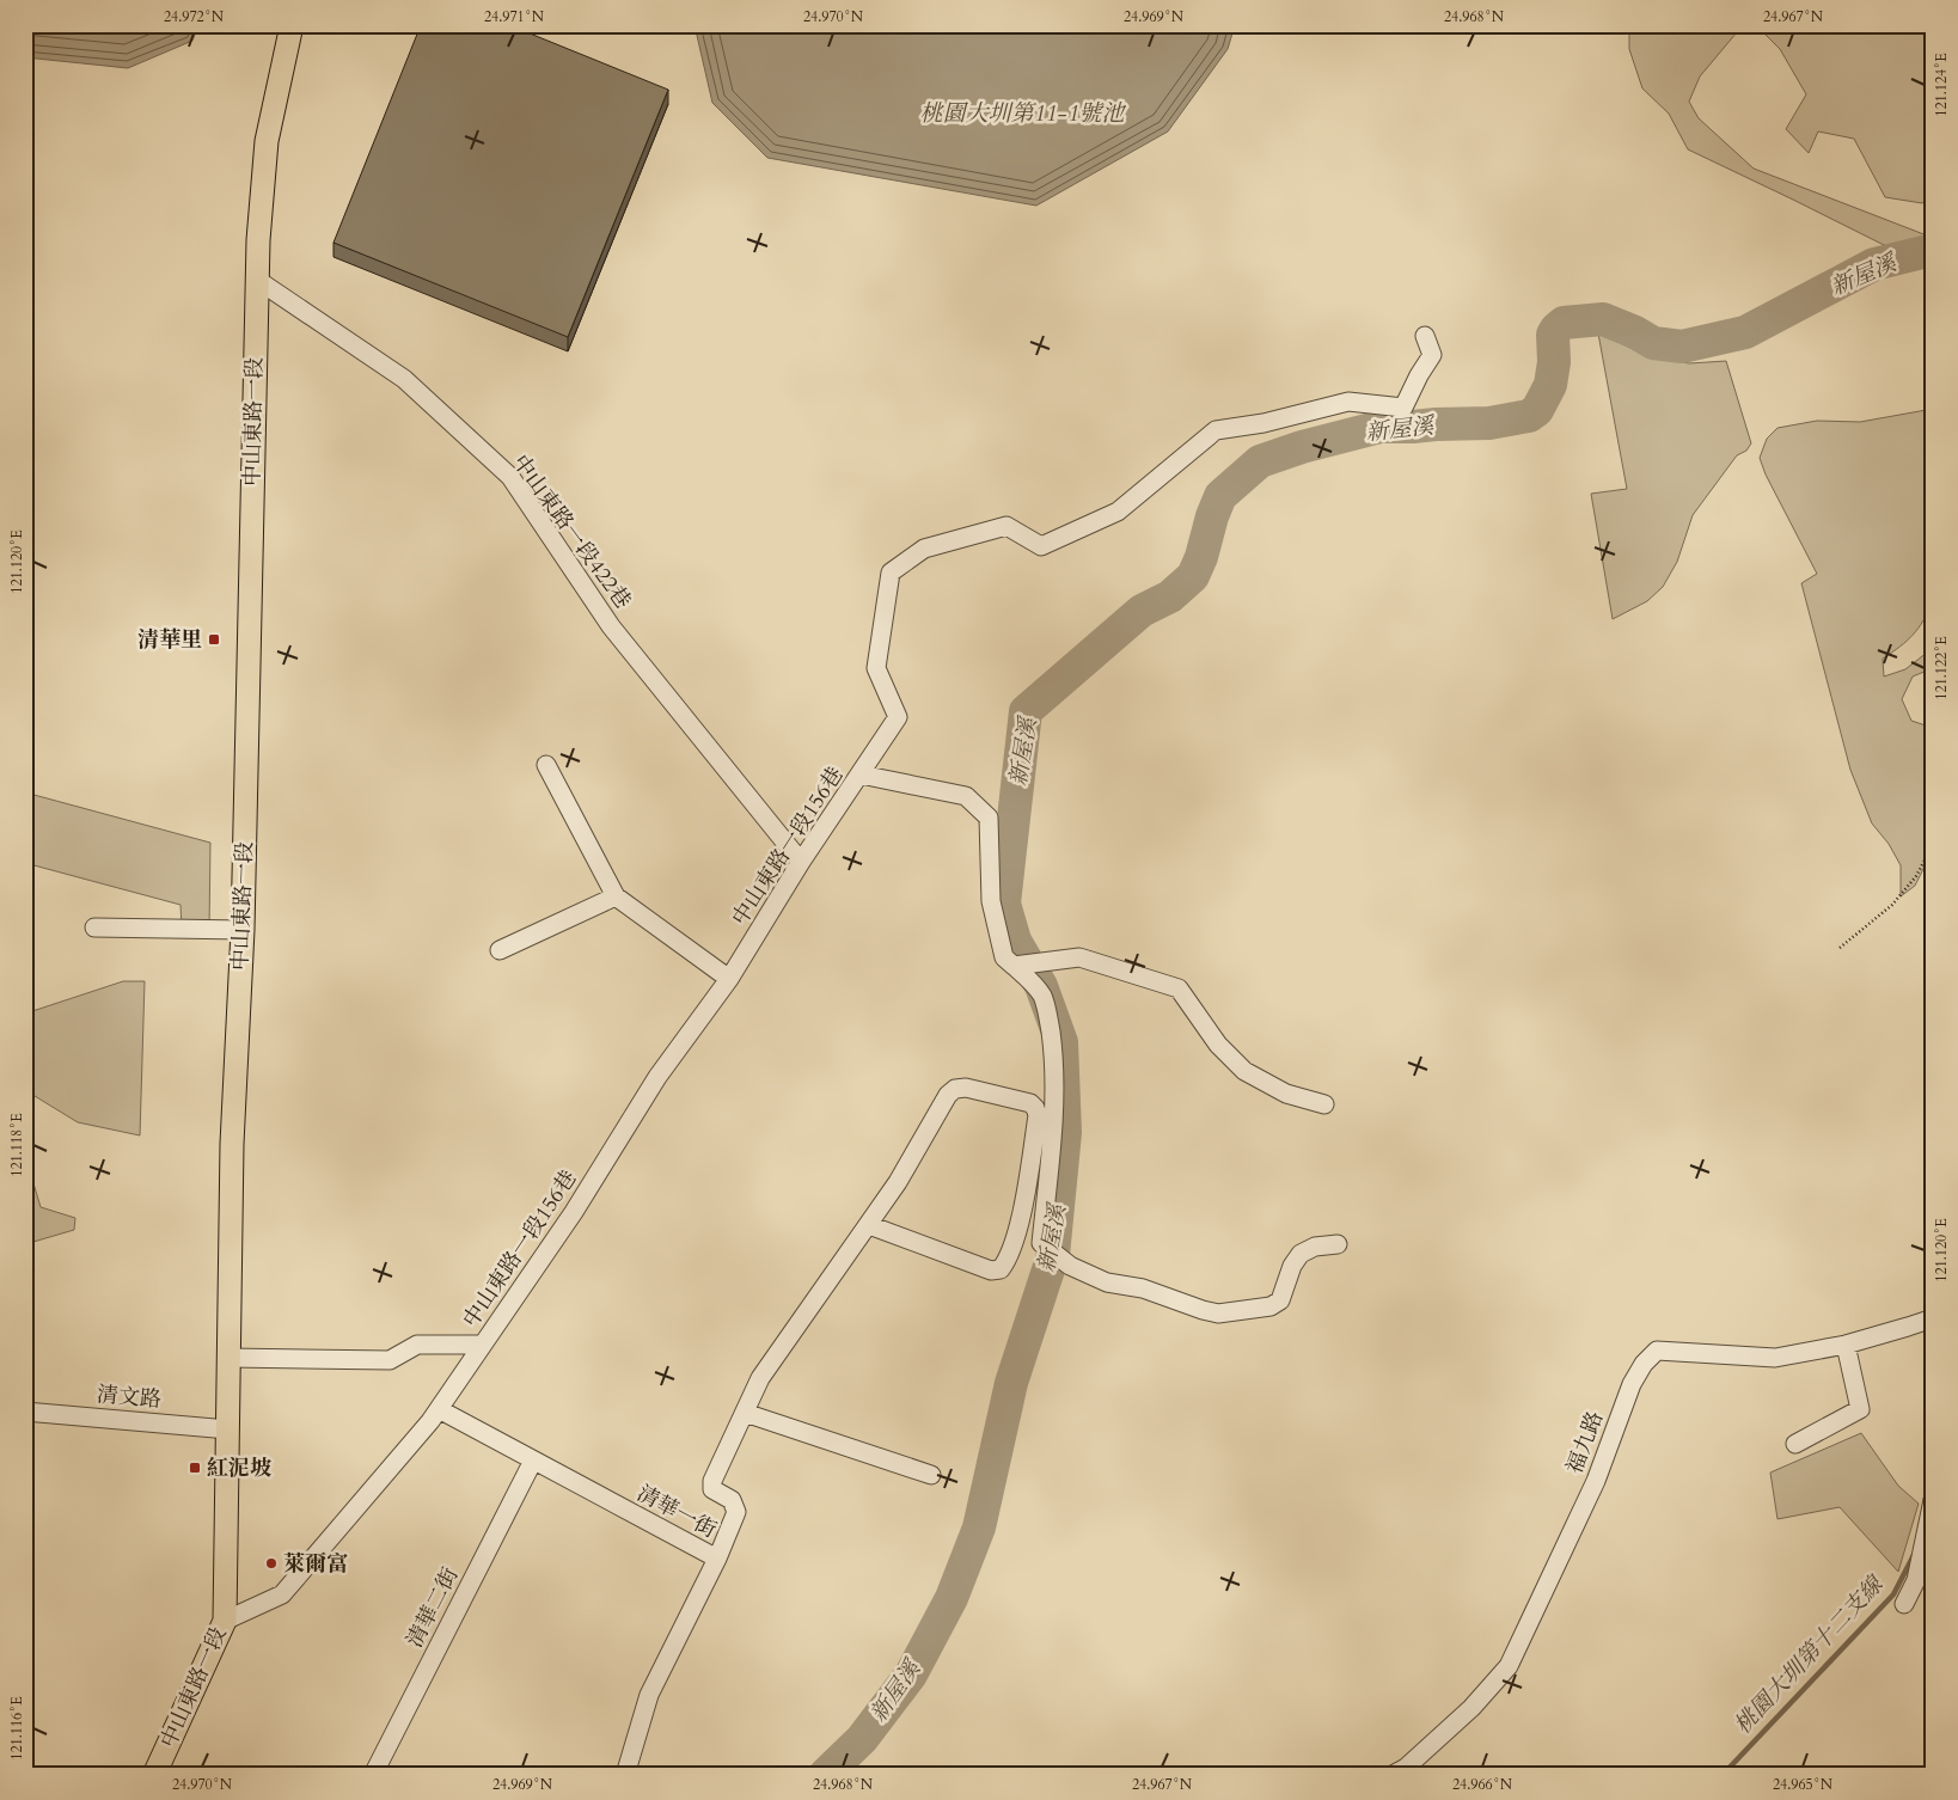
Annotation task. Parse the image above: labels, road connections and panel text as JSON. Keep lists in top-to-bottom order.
{
  "streets": {
    "main road": ["中山東路一段"],
    "street": [
      "中山東路一段422巷",
      "中山東路一段156巷",
      "清文路",
      "福九路",
      "清華一街",
      "清華二街"
    ]
  },
  "crossings": [
    ["中山東路一段", "中山東路一段422巷"],
    ["中山東路一段", "中山東路一段156巷"],
    ["中山東路一段", "清文路"],
    ["中山東路一段422巷", "中山東路一段156巷"],
    ["中山東路一段156巷", "清華一街"],
    ["清華一街", "清華二街"]
  ],
  "water": ["桃園大圳第11-1號池", "新屋溪", "桃園大圳第十二支線"],
  "places": {
    "transit": ["清華里", "紅泥坡"],
    "other": ["萊爾富"]
  },
  "coordinates": [
    "24.972°N",
    "24.971°N",
    "24.970°N",
    "24.969°N",
    "24.968°N",
    "24.967°N",
    "121.124°E",
    "121.120°E",
    "121.122°E",
    "121.118°E",
    "121.116°E",
    "24.966°N",
    "24.965°N"
  ]
}
